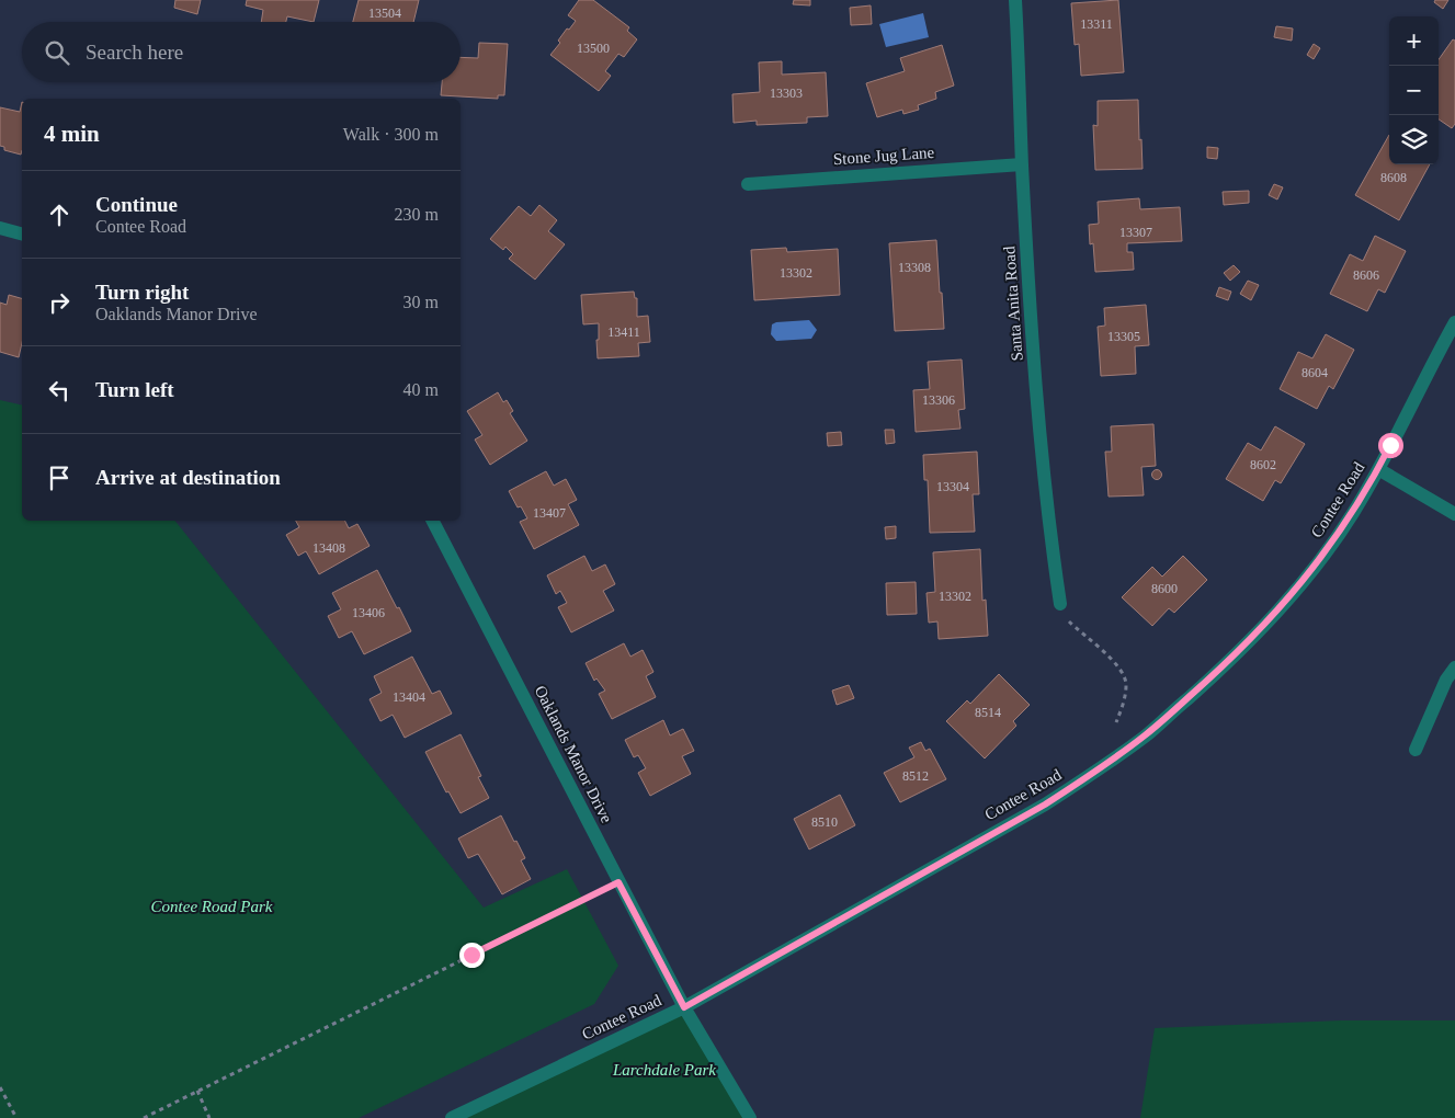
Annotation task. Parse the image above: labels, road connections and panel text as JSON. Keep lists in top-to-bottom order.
{
  "streets": {
    "street": [
      "Stone Jug Lane",
      "Santa Anita Road",
      "Contee Road",
      "Oaklands Manor Drive"
    ]
  },
  "crossings": [
    ["Stone Jug Lane", "Santa Anita Road"],
    ["Contee Road", "Oaklands Manor Drive"]
  ],
  "parks": ["Contee Road Park", "Larchdale Park"],
  "house_numbers": [
    "13504",
    "13311",
    "13500",
    "13303",
    "8608",
    "13307",
    "13308",
    "13302",
    "8606",
    "13411",
    "13305",
    "8604",
    "13306",
    "8602",
    "13304",
    "13407",
    "13408",
    "8600",
    "13302",
    "13406",
    "13404",
    "8514",
    "8512",
    "8510"
  ],
  "page": {
    "map_buttons": ["+", "−"],
    "search": "Search here",
    "heading": ["4 min", "Walk · 300 m"],
    "list": [
      ["Continue", "Contee Road", "230 m"],
      ["Turn right", "Oaklands Manor Drive", "30 m"],
      ["Turn left", "40 m"],
      "Arrive at destination"
    ]
  }
}
